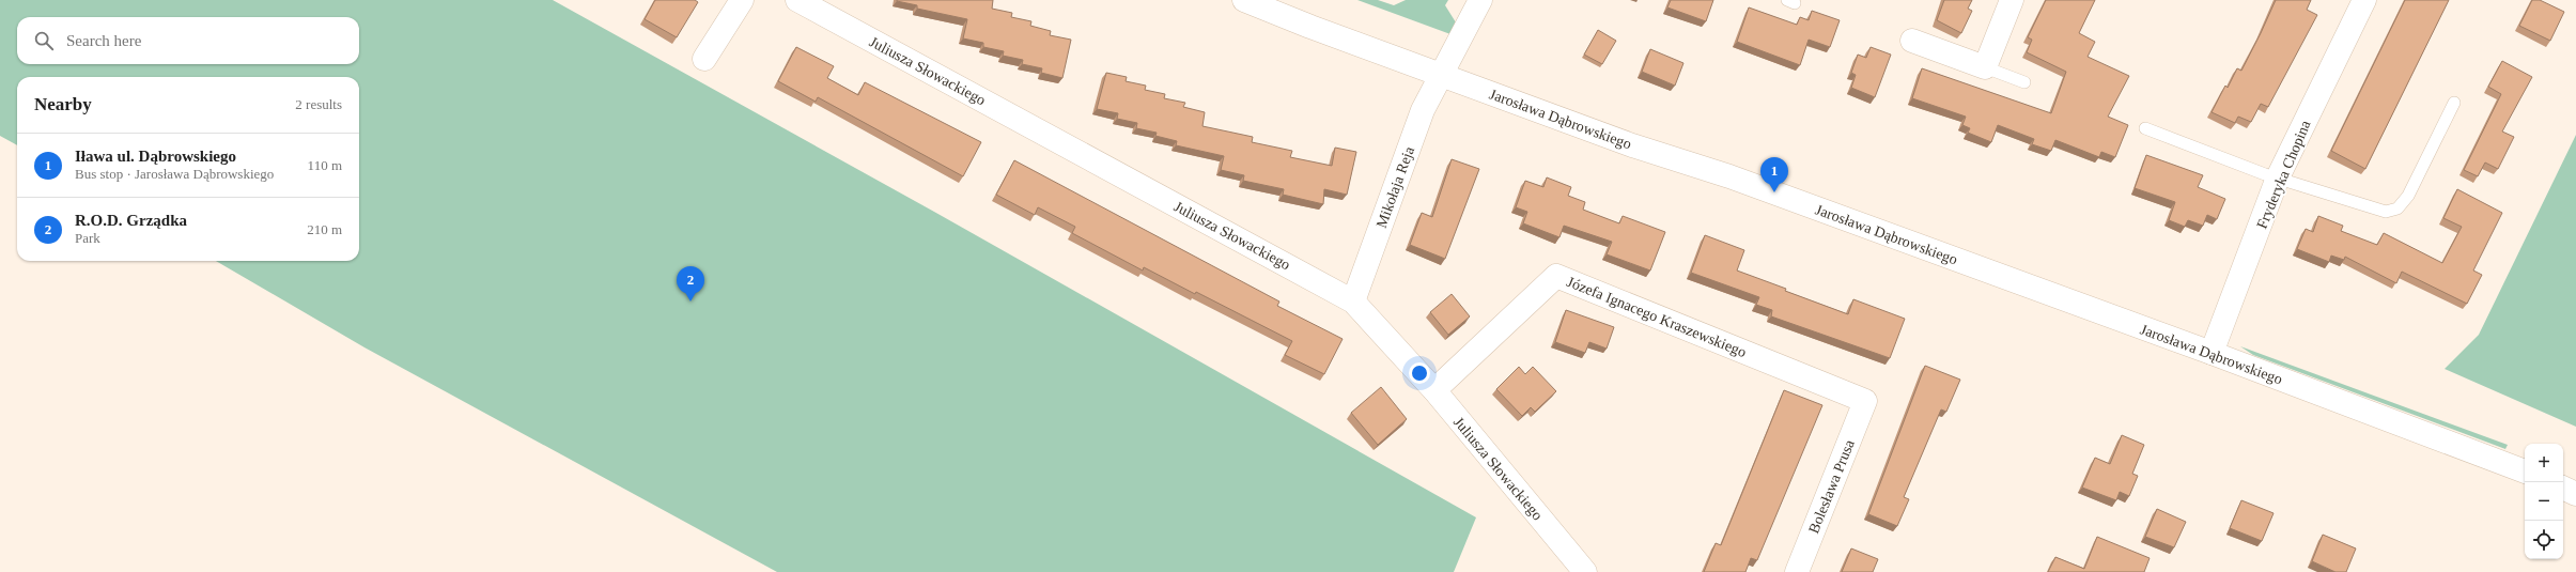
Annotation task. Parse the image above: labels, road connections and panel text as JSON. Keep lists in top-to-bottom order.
{
  "streets": {
    "street": [
      "Juliusza Słowackiego",
      "Jarosława Dąbrowskiego",
      "Fryderyka Chopina",
      "Mikołaja Reja",
      "Józefa Ignacego Kraszewskiego",
      "Bolesława Prusa"
    ]
  },
  "crossings": [
    ["Juliusza Słowackiego", "Mikołaja Reja"],
    ["Juliusza Słowackiego", "Józefa Ignacego Kraszewskiego"],
    ["Jarosława Dąbrowskiego", "Fryderyka Chopina"],
    ["Jarosława Dąbrowskiego", "Mikołaja Reja"],
    ["Józefa Ignacego Kraszewskiego", "Bolesława Prusa"]
  ],
  "page": {
    "search": "Search here",
    "heading": ["Nearby", "2 results"],
    "list": [
      {
        "mark": "1",
        "name": "Iława ul. Dąbrowskiego",
        "note": "Bus stop · Jarosława Dąbrowskiego",
        "value": "110 m"
      },
      {
        "mark": "2",
        "name": "R.O.D. Grządka",
        "note": "Park",
        "value": "210 m"
      }
    ],
    "pins": ["1", "2"],
    "map_buttons": ["+", "−"]
  }
}
